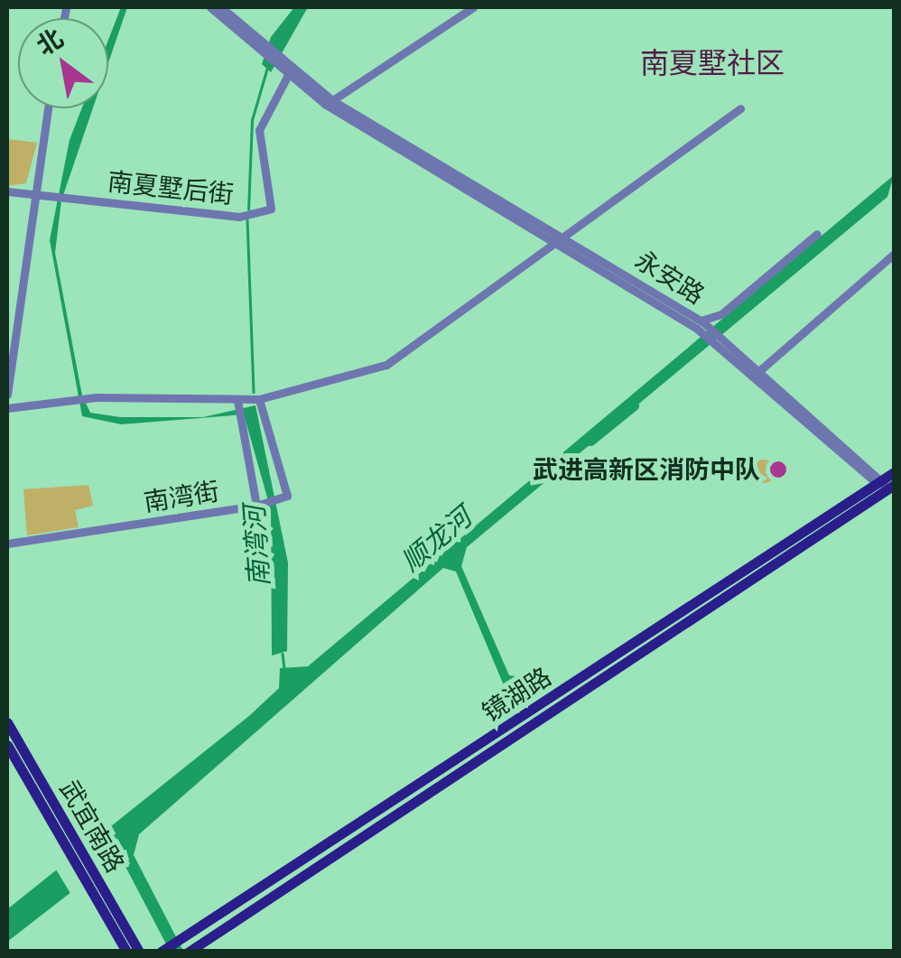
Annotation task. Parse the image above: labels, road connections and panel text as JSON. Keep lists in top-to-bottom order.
{
  "streets": {
    "main road": ["镜湖路", "武宜南路"],
    "street": ["南夏墅后街", "永安路", "南湾街"]
  },
  "crossings": [
    ["南夏墅后街", "永安路"]
  ],
  "districts": ["南夏墅社区"],
  "water": ["顺龙河", "南湾河"],
  "places": ["武进高新区消防中队"],
  "north": "top left"
}
